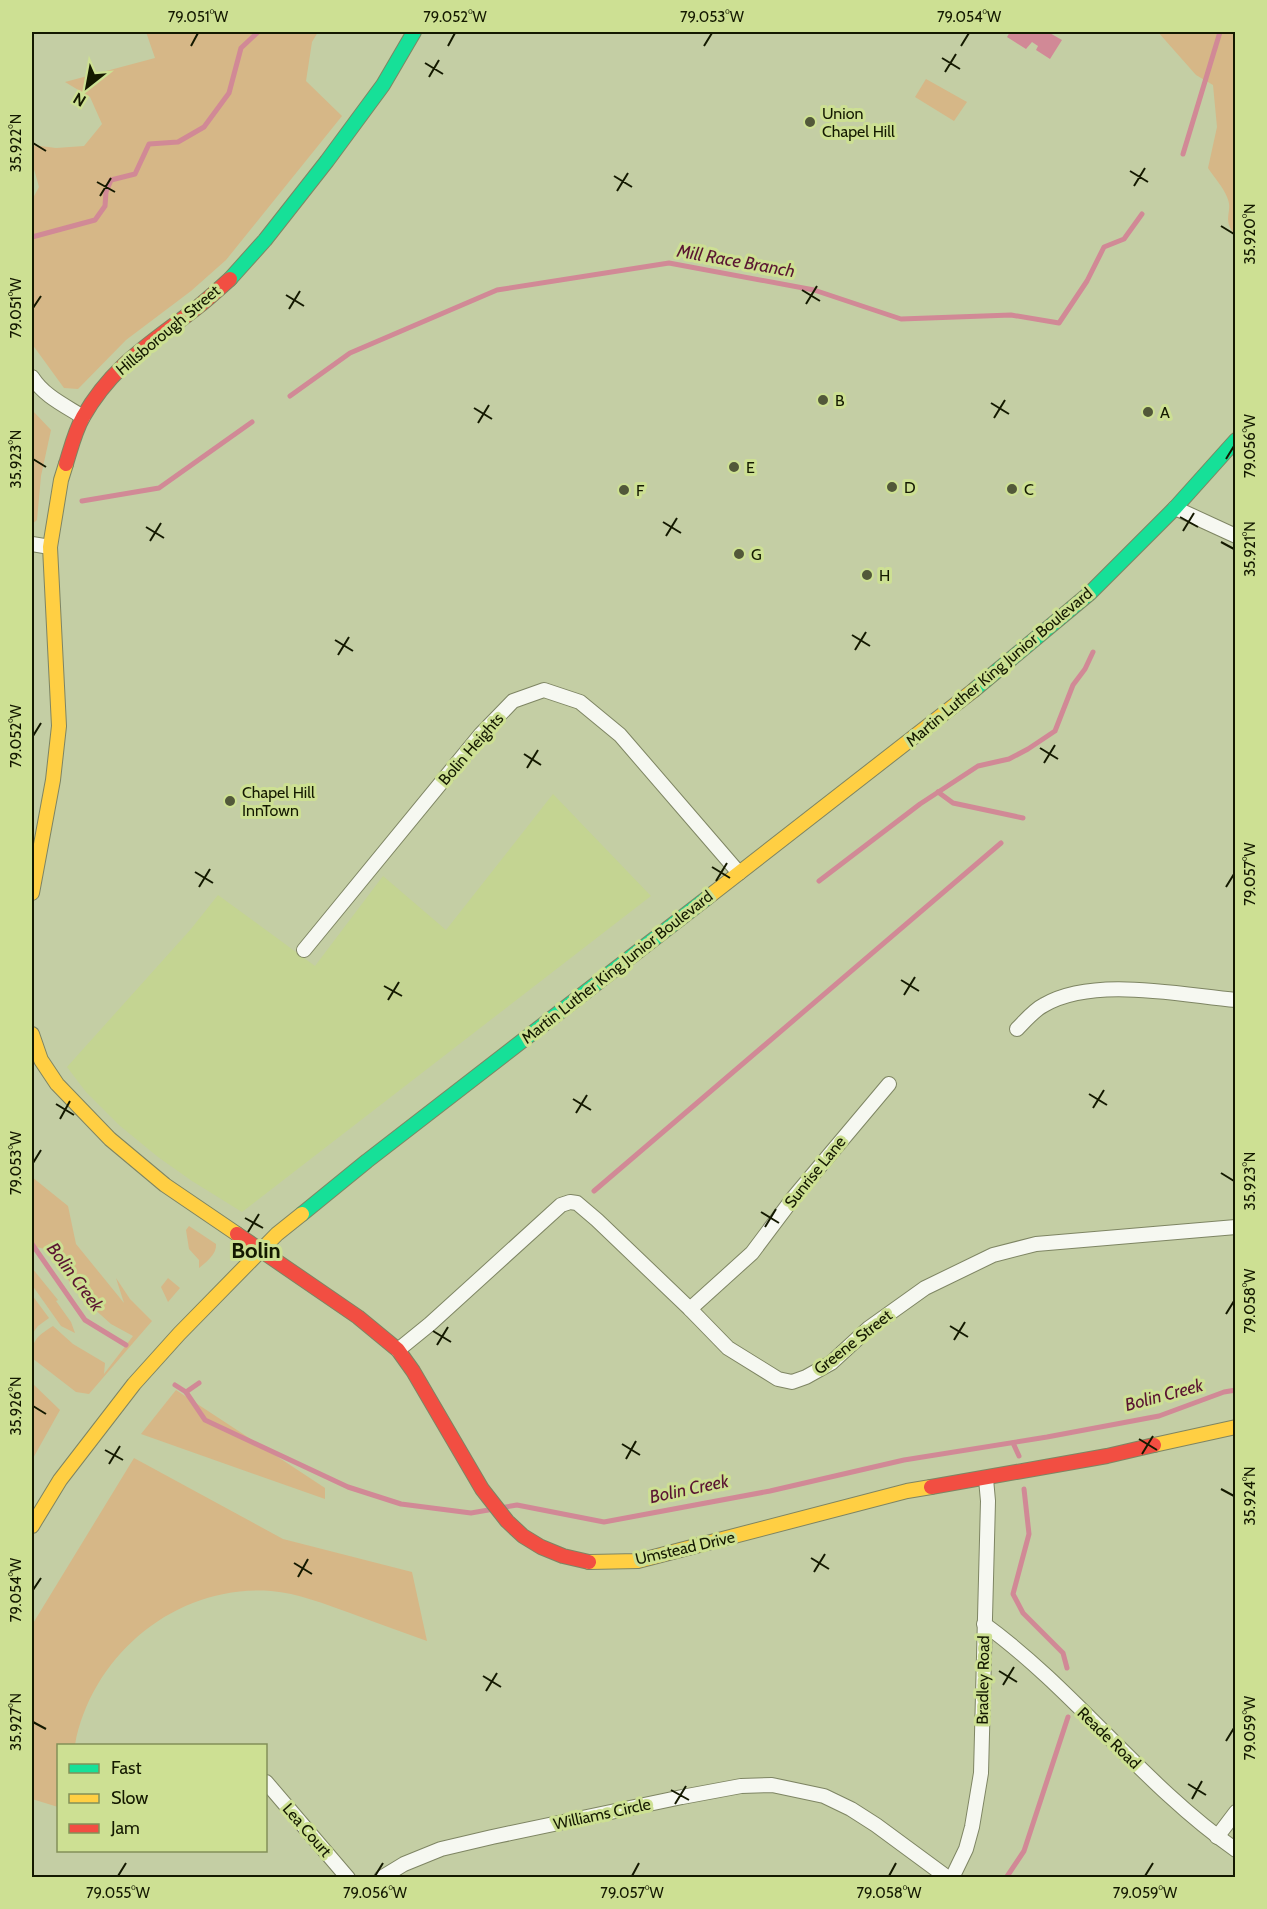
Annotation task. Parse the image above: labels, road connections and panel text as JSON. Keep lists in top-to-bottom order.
{
  "streets": {
    "street": [
      "Hillsborough Street",
      "Martin Luther King Junior Boulevard",
      "Bolin Heights",
      "Sunrise Lane",
      "Greene Street",
      "Umstead Drive",
      "Bradley Road",
      "Reade Road",
      "Williams Circle",
      "Lea Court"
    ]
  },
  "crossings": [
    ["Martin Luther King Junior Boulevard", "Bolin Heights"],
    ["Martin Luther King Junior Boulevard", "Umstead Drive"],
    ["Sunrise Lane", "Greene Street"],
    ["Greene Street", "Umstead Drive"],
    ["Umstead Drive", "Bradley Road"],
    ["Bradley Road", "Reade Road"]
  ],
  "districts": ["Bolin"],
  "water": ["Mill Race Branch", "Bolin Creek"],
  "places": [
    "Union Chapel Hill",
    "B",
    "A",
    "E",
    "D",
    "C",
    "F",
    "G",
    "H",
    "Chapel Hill InnTown"
  ],
  "legend": ["Fast", "Slow", "Jam"],
  "north": "bottom left",
  "coordinates": [
    "79.051°W",
    "79.052°W",
    "79.053°W",
    "79.054°W",
    "35.922°N",
    "35.920°N",
    "79.056°W",
    "35.923°N",
    "35.921°N",
    "79.057°W",
    "79.058°W",
    "35.926°N",
    "35.924°N",
    "35.927°N",
    "79.059°W",
    "79.055°W"
  ]
}
